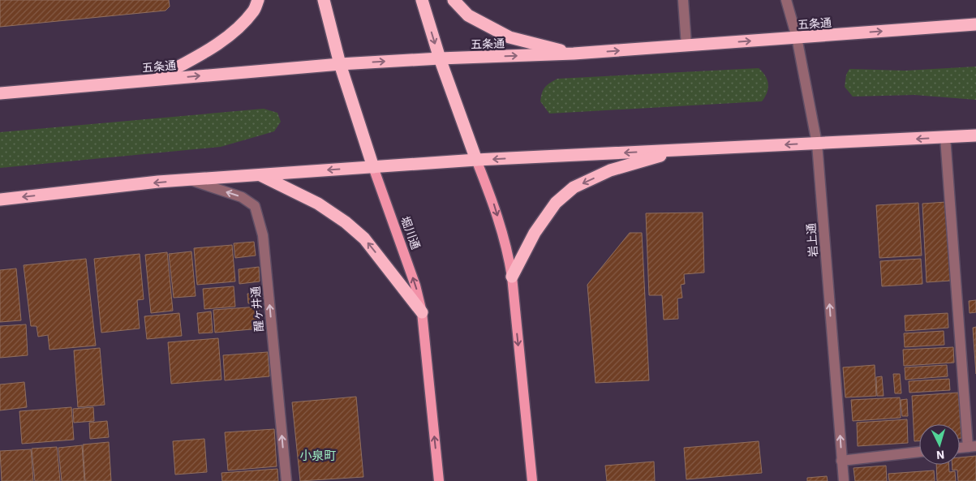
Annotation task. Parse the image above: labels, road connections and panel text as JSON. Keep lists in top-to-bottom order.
{
  "streets": {
    "highway": ["五条通", "堀川通"],
    "street": ["岩上通", "醒ヶ井通"]
  },
  "crossings": [
    ["五条通", "堀川通"],
    ["五条通", "岩上通"]
  ],
  "one_way": ["堀川通", "岩上通", "醒ヶ井通"],
  "districts": ["小泉町"],
  "north": "bottom"
}
